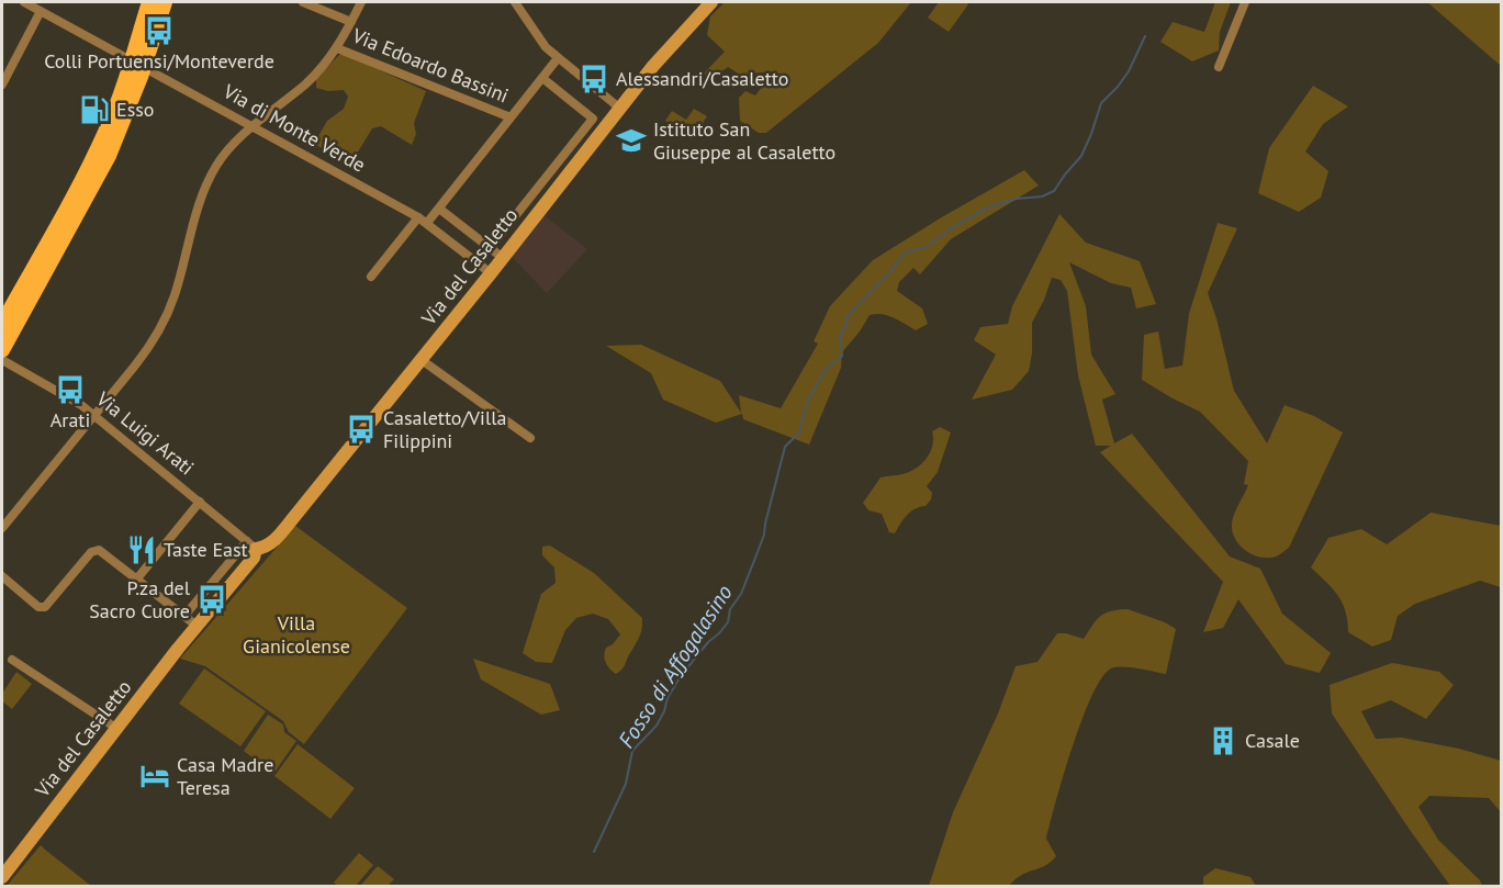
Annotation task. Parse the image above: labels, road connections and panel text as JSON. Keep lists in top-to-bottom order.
{
  "streets": {
    "street": [
      "Via Edoardo Bassini",
      "Via di Monte Verde",
      "Via del Casaletto",
      "Via Luigi Arati"
    ]
  },
  "crossings": [
    ["Via di Monte Verde", "Via del Casaletto"],
    ["Via del Casaletto", "Via Luigi Arati"]
  ],
  "water": ["Fosso di Affogalasino"],
  "parks": ["Villa Gianicolense"],
  "places": {
    "bus stop": [
      "Colli Portuensi/Monteverde",
      "Alessandri/Casaletto",
      "Arati",
      "Casaletto/Villa Filippini",
      "P.za del Sacro Cuore"
    ],
    "fuel station": ["Esso"],
    "school or university": ["Istituto San Giuseppe al Casaletto"],
    "restaurant": ["Taste East"],
    "building": ["Casale"],
    "hotel": ["Casa Madre Teresa"]
  }
}
